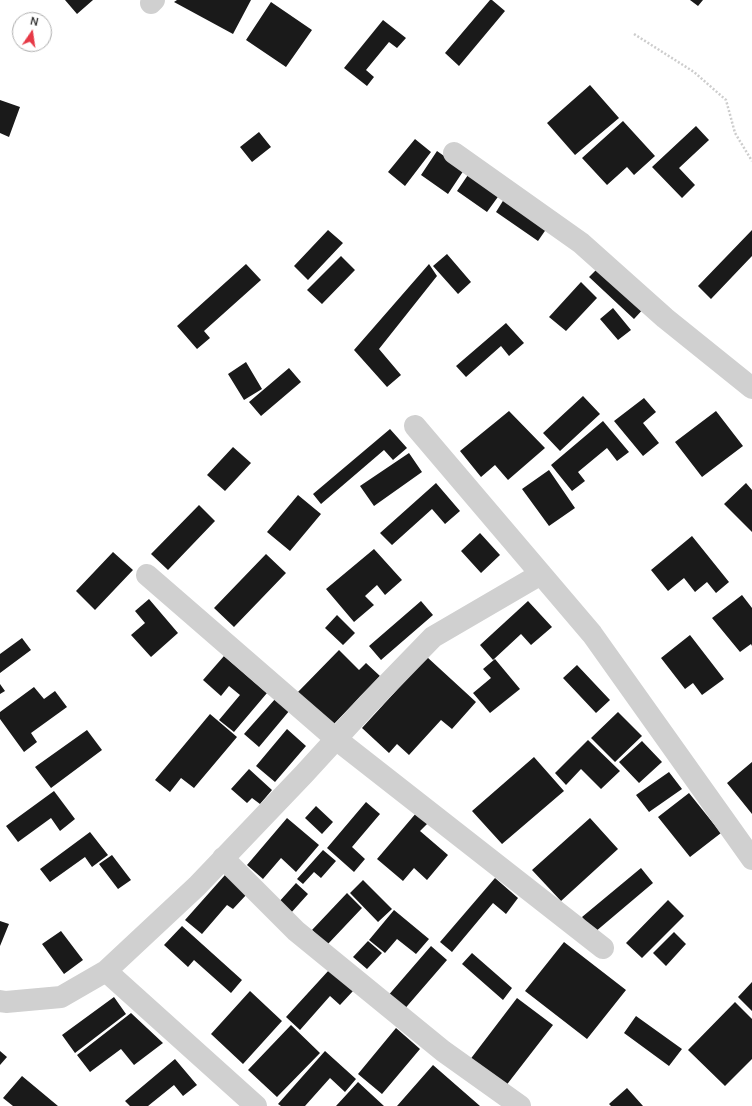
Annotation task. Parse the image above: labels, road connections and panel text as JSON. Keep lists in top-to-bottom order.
{
  "north": "top"
}
